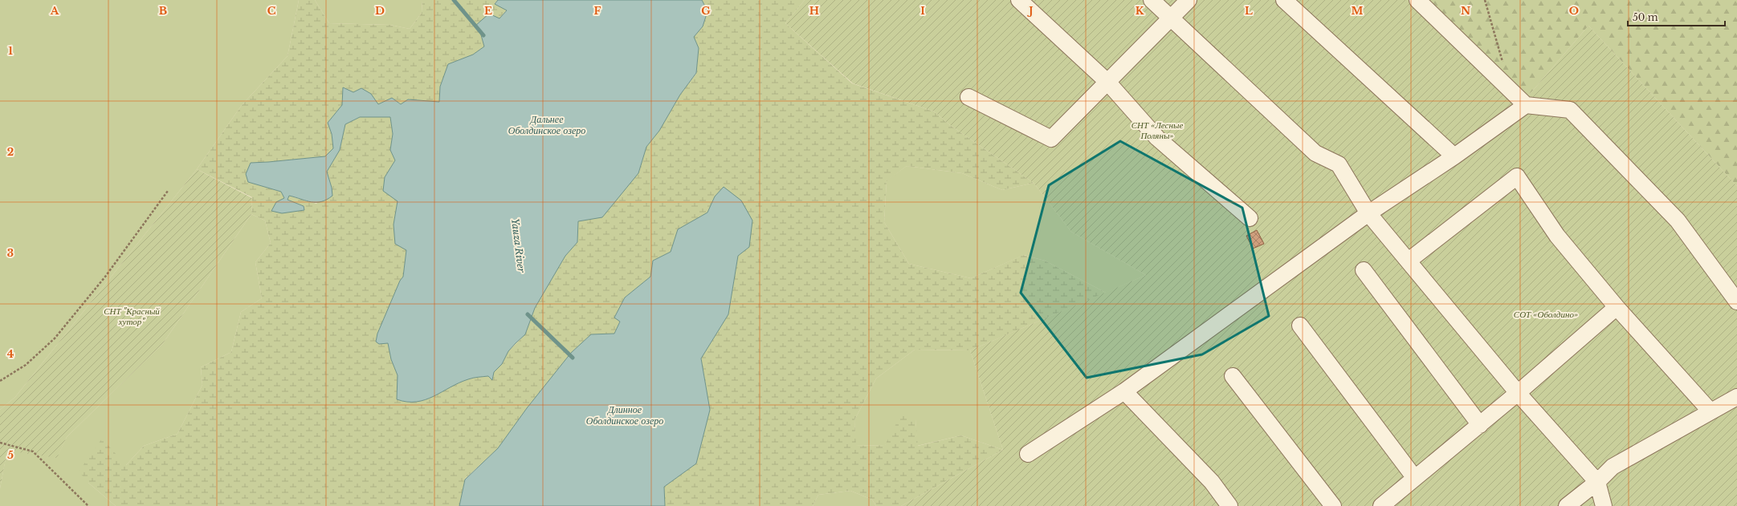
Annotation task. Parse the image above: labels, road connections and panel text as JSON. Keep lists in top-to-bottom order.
{
  "water": ["Дальнее Оболдинское озеро", "Yauza River", "Длинное Оболдинское озеро"],
  "parks": ["СНТ «Лесные Поляны»", "СНТ \"Красный хутор\"", "СОТ «Оболдино»"],
  "scale_bar": "50 m",
  "grid": {
    "columns": [
      "A",
      "B",
      "C",
      "D",
      "E",
      "F",
      "G",
      "H",
      "I",
      "J",
      "K",
      "L",
      "M",
      "N",
      "O"
    ],
    "rows": [
      "1",
      "2",
      "3",
      "4",
      "5"
    ]
  }
}
